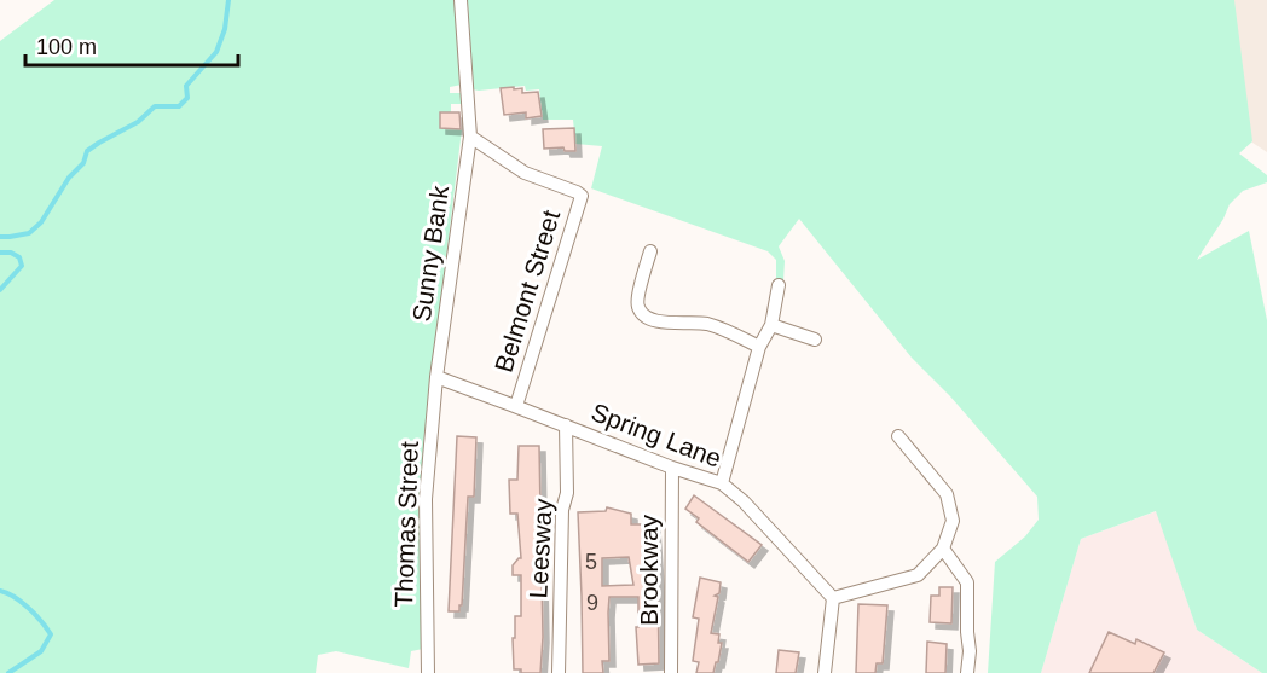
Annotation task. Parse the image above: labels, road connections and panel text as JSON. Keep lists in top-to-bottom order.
{
  "streets": {
    "street": [
      "Sunny Bank",
      "Belmont Street",
      "Spring Lane",
      "Thomas Street",
      "Leesway",
      "Brookway"
    ]
  },
  "crossings": [
    ["Sunny Bank", "Belmont Street"],
    ["Sunny Bank", "Spring Lane"],
    ["Sunny Bank", "Thomas Street"],
    ["Belmont Street", "Spring Lane"],
    ["Spring Lane", "Thomas Street"],
    ["Spring Lane", "Leesway"],
    ["Spring Lane", "Brookway"]
  ],
  "house_numbers": ["5", "9"],
  "scale_bar": "100 m"
}
